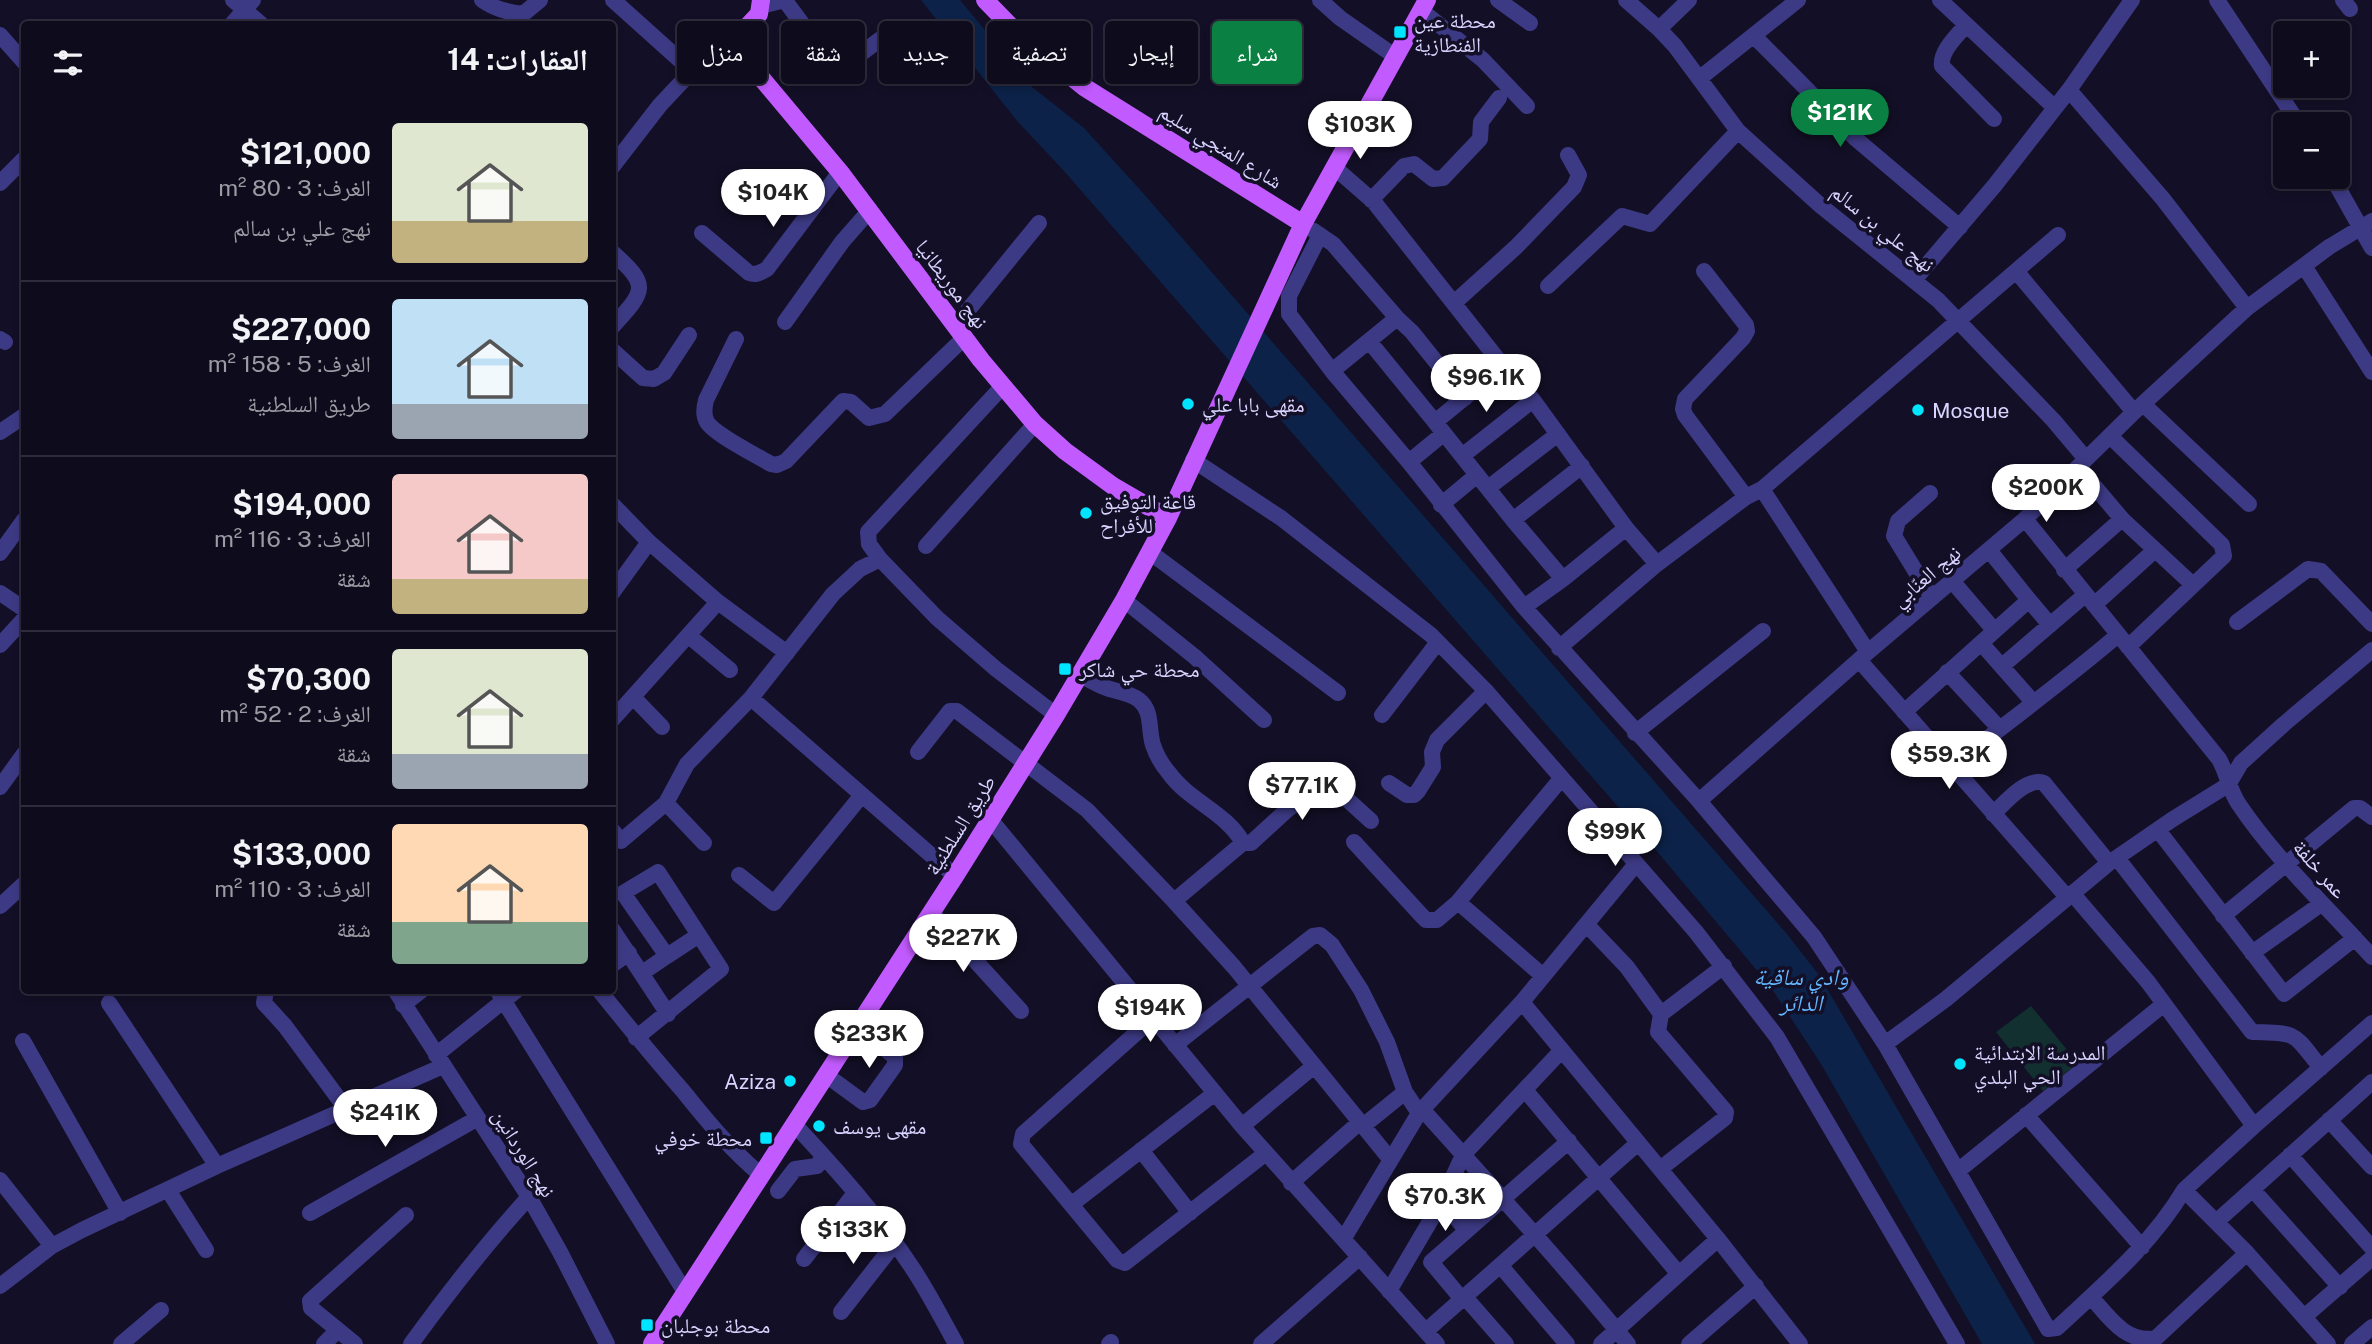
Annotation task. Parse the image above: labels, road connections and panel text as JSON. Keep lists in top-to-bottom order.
{
  "streets": {
    "main road": ["شارع المنجي سليم", "نهج موريطانيا", "طريق السلطنية"],
    "street": [
      "نهج علي بن سالم",
      "نهج العنّابي",
      "عمر خلفة",
      "نهج الوردانين"
    ]
  },
  "crossings": [
    ["شارع المنجي سليم", "طريق السلطنية"],
    ["نهج علي بن سالم", "نهج العنّابي"],
    ["نهج موريطانيا", "طريق السلطنية"],
    ["نهج العنّابي", "عمر خلفة"]
  ],
  "water": ["وادي ساقية الدائر"],
  "places": {
    "transit": [
      "محطة عين الفنطازية",
      "محطة حي شاكر",
      "محطة خوفي",
      "محطة بوجلبان"
    ],
    "other": [
      "مقهى بابا علي",
      "Mosque",
      "قاعة التوفيق للأفراح",
      "المدرسة الابتدائية الحي البلدي",
      "Aziza",
      "مقهى يوسف"
    ]
  },
  "page": {
    "map_buttons": ["+", "−"],
    "chip": [
      "شراء",
      "إيجار",
      "تصفية",
      "جديد",
      "شقة",
      "منزل"
    ],
    "heading": "العقارات: 14",
    "price": [
      "$121K",
      "$103K",
      "$104K",
      "$96.1K",
      "$200K",
      "$59.3K",
      "$77.1K",
      "$99K",
      "$227K",
      "$194K",
      "$233K",
      "$241K",
      "$70.3K",
      "$133K"
    ],
    "list": [
      {
        "name": "$121,000",
        "note": "الغرف: 3 · 80 m² · نهج علي بن سالم"
      },
      {
        "name": "$227,000",
        "note": "الغرف: 5 · 158 m² · طريق السلطنية"
      },
      {
        "name": "$194,000",
        "note": "الغرف: 3 · 116 m² · شقة"
      },
      {
        "name": "$70,300",
        "note": "الغرف: 2 · 52 m² · شقة"
      },
      {
        "name": "$133,000",
        "note": "الغرف: 3 · 110 m² · شقة"
      }
    ]
  }
}
